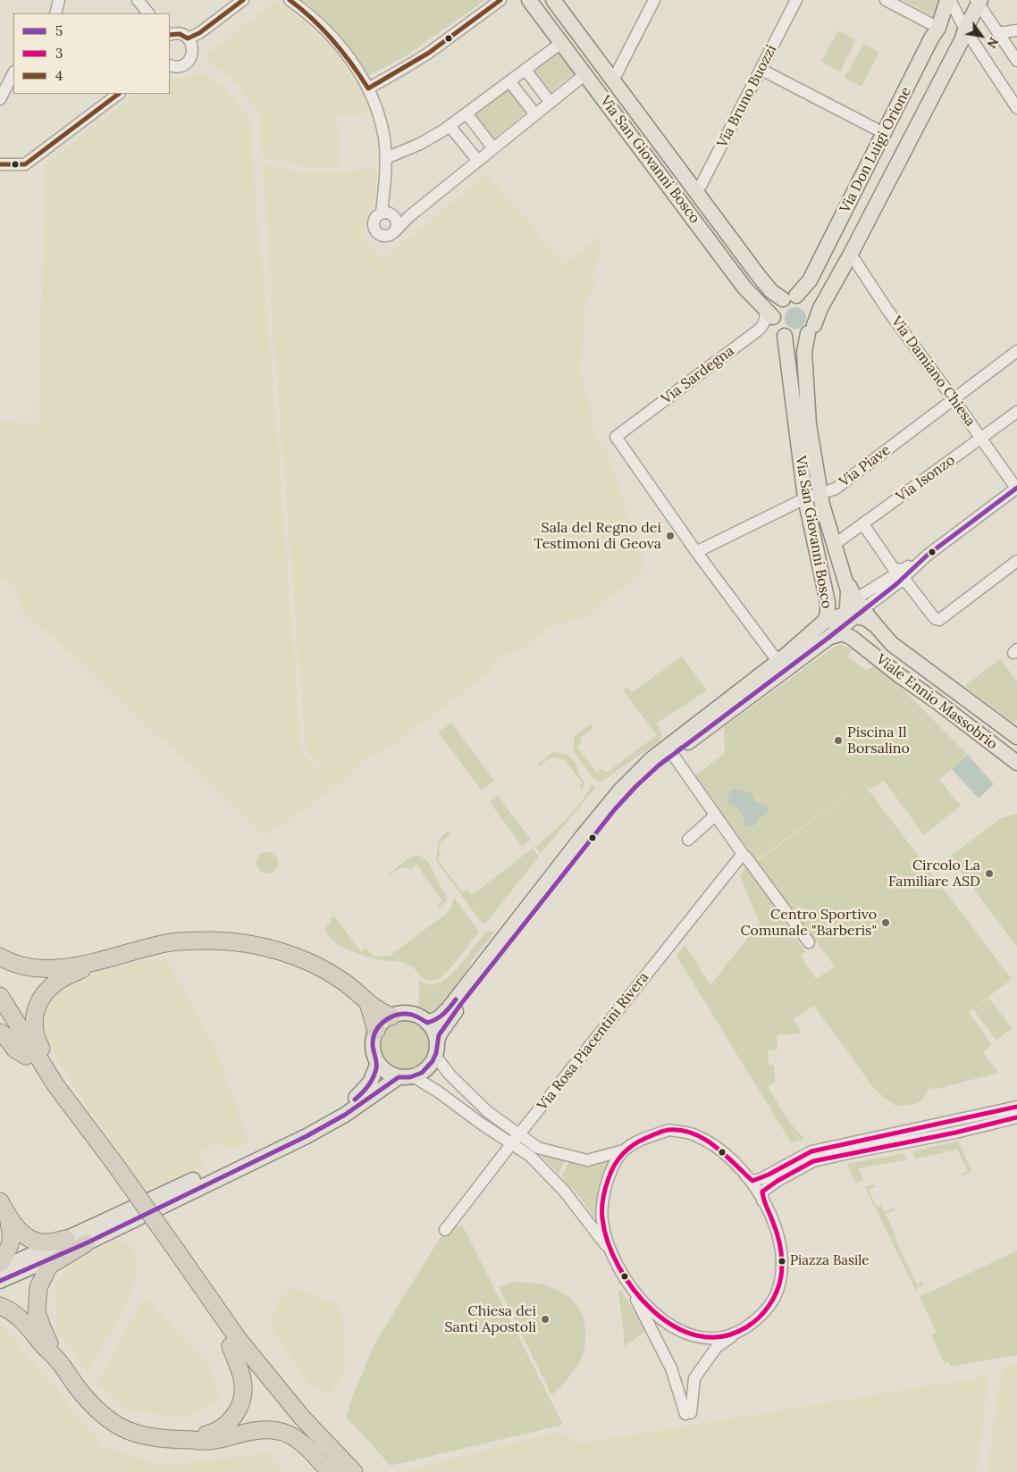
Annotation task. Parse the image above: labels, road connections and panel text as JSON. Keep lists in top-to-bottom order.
{
  "streets": {
    "main road": ["Via Don Luigi Orione", "Via San Giovanni Bosco", "Viale Ennio Massobrio"],
    "street": [
      "Via Bruno Buozzi",
      "Via Damiano Chiesa",
      "Via Sardegna",
      "Via Piave",
      "Via Isonzo",
      "Via Rosa Piacentini Rivera"
    ]
  },
  "crossings": [
    ["Via Bruno Buozzi", "Via San Giovanni Bosco"],
    ["Via Don Luigi Orione", "Via San Giovanni Bosco"],
    ["Via Don Luigi Orione", "Via Damiano Chiesa"],
    ["Via San Giovanni Bosco", "Via Sardegna"],
    ["Via San Giovanni Bosco", "Via Piave"],
    ["Via San Giovanni Bosco", "Via Isonzo"],
    ["Via Damiano Chiesa", "Via Piave"],
    ["Via Damiano Chiesa", "Via Isonzo"],
    ["Via Sardegna", "Via Piave"]
  ],
  "places": [
    "Sala del Regno dei Testimoni di Geova",
    "Piscina Il Borsalino",
    "Circolo La Familiare ASD",
    "Centro Sportivo Comunale \"Barberis\"",
    "Piazza Basile",
    "Chiesa dei Santi Apostoli"
  ],
  "lines": ["transit line 4", "transit line 5", "transit line 3"],
  "legend": ["5", "3", "4"],
  "north": "bottom right"
}
